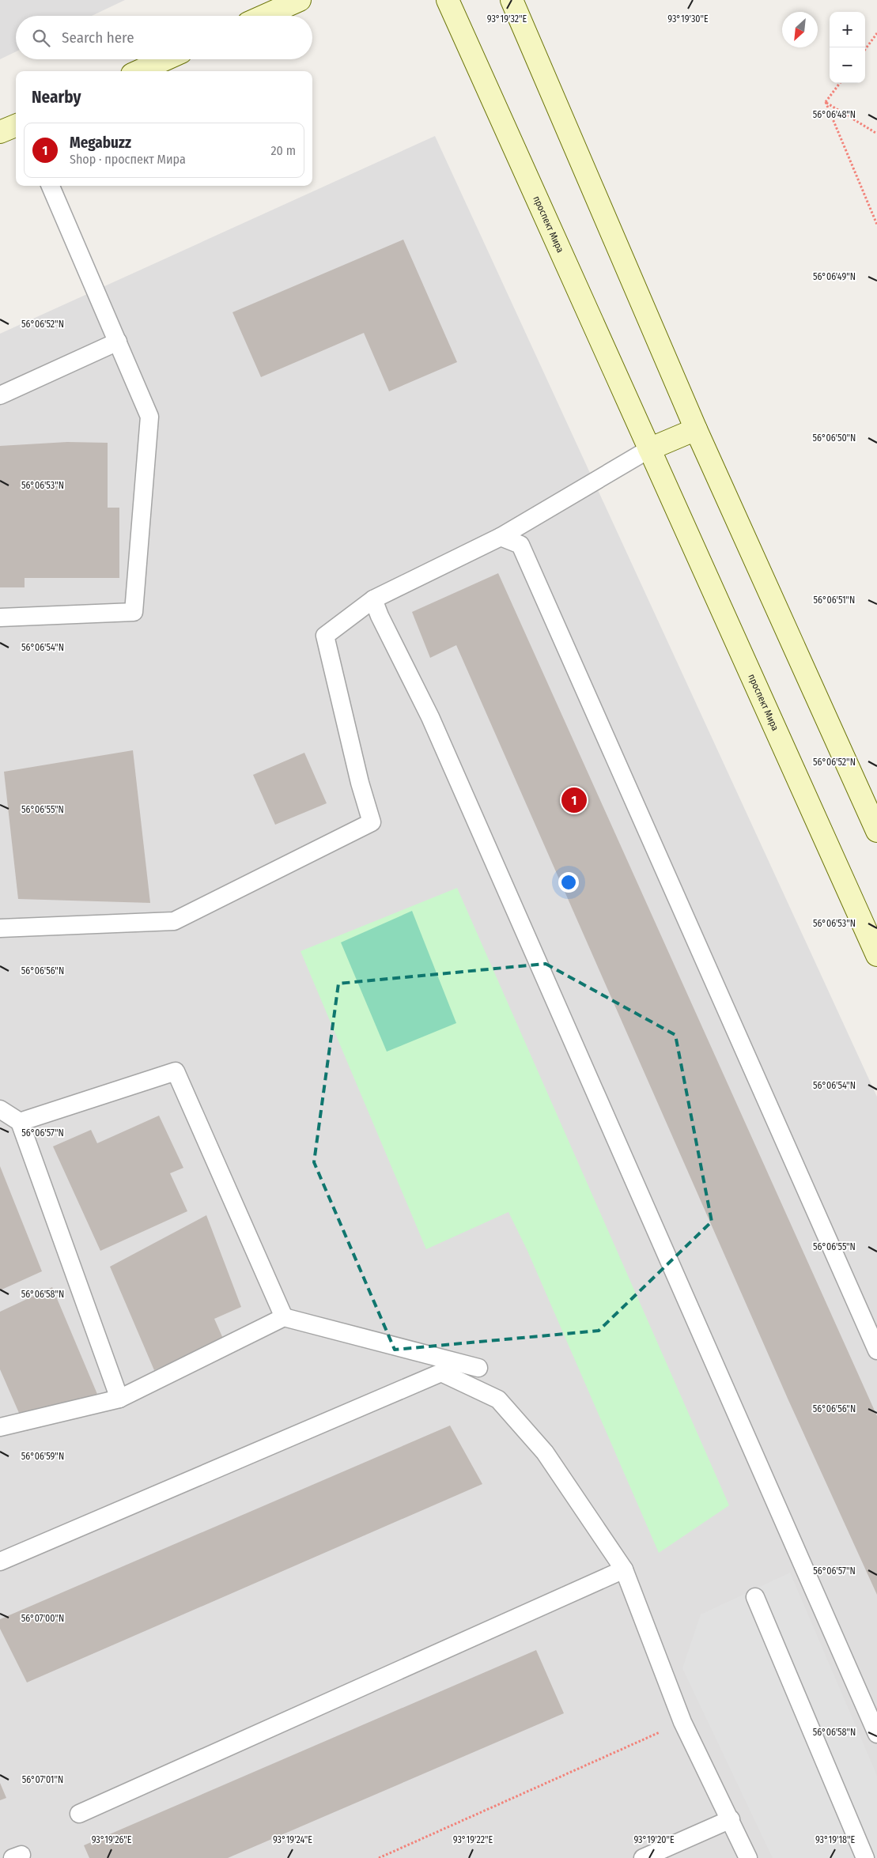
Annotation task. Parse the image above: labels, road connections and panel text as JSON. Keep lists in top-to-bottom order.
{
  "streets": {
    "main road": ["проспект Мира"]
  },
  "north": "bottom left",
  "page": {
    "map_buttons": ["+", "−"],
    "search": "Search here",
    "heading": "Nearby",
    "list": [
      {
        "mark": "1",
        "name": "Megabuzz",
        "note": "Shop · проспект Мира",
        "value": "20 m"
      }
    ],
    "pins": "1"
  },
  "coordinates": [
    "93°19'32\"E",
    "93°19'30\"E",
    "56°06'48\"N",
    "56°06'49\"N",
    "56°06'52\"N",
    "56°06'50\"N",
    "56°06'53\"N",
    "56°06'51\"N",
    "56°06'54\"N",
    "56°06'55\"N",
    "56°06'56\"N",
    "56°06'57\"N",
    "56°06'58\"N",
    "56°06'59\"N",
    "56°07'00\"N",
    "56°07'01\"N",
    "93°19'26\"E",
    "93°19'24\"E",
    "93°19'22\"E",
    "93°19'20\"E",
    "93°19'18\"E"
  ]
}
